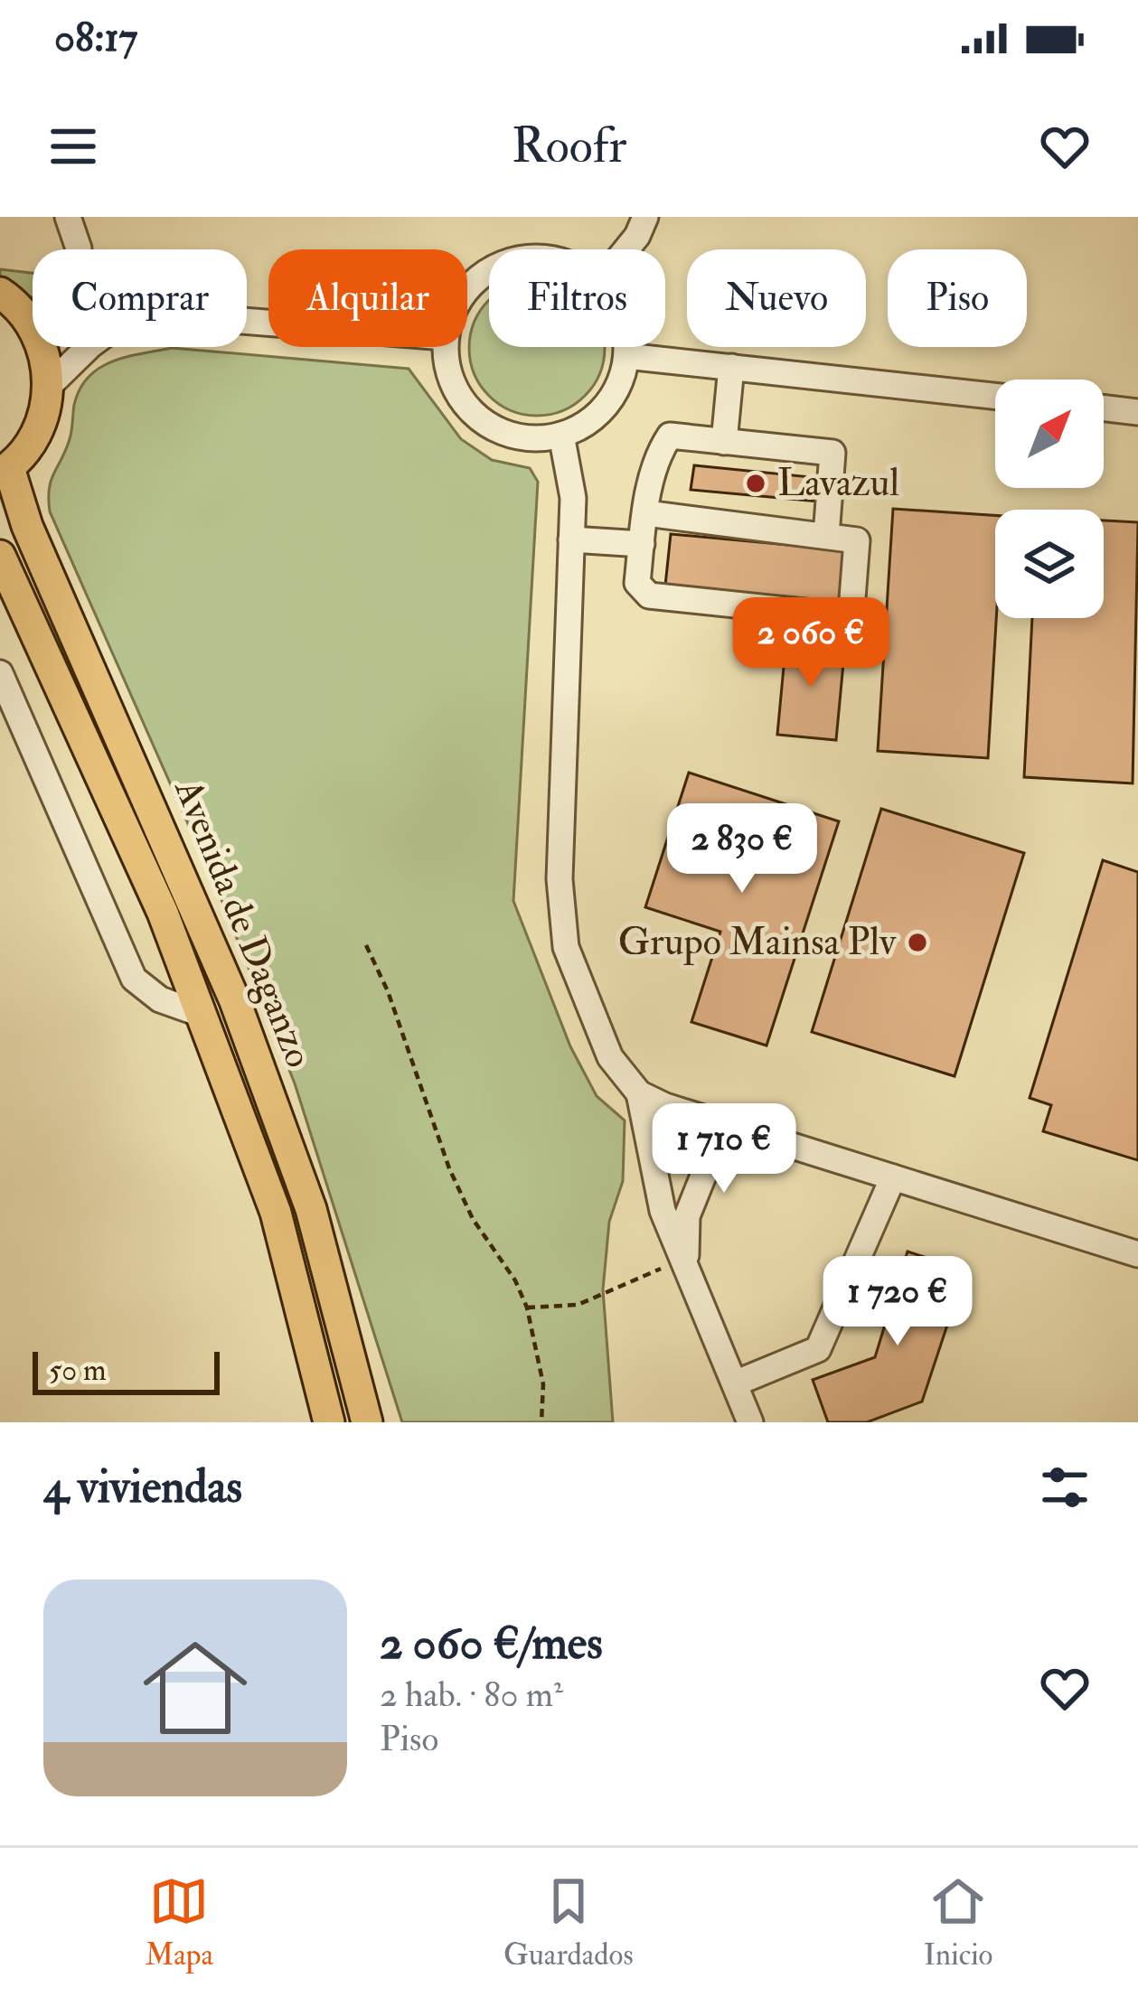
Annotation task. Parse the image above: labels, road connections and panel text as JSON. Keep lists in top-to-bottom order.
{
  "streets": {
    "main road": ["Avenida de Daganzo"]
  },
  "places": ["Lavazul", "Grupo Mainsa Plv"],
  "scale_bar": "50 m",
  "north": "top right",
  "page": {
    "status": "08:17",
    "header": "Roofr",
    "chip": [
      "Comprar",
      "Alquilar",
      "Filtros",
      "Nuevo",
      "Piso"
    ],
    "price": [
      "2 060 €",
      "2 830 €",
      "1 710 €",
      "1 720 €"
    ],
    "scale": "50 m",
    "heading": "4 viviendas",
    "list": [
      {
        "name": "2 060 €/mes",
        "note": "2 hab. · 80 m² · Piso"
      }
    ],
    "tabs": ["Mapa", "Guardados", "Inicio"]
  }
}
